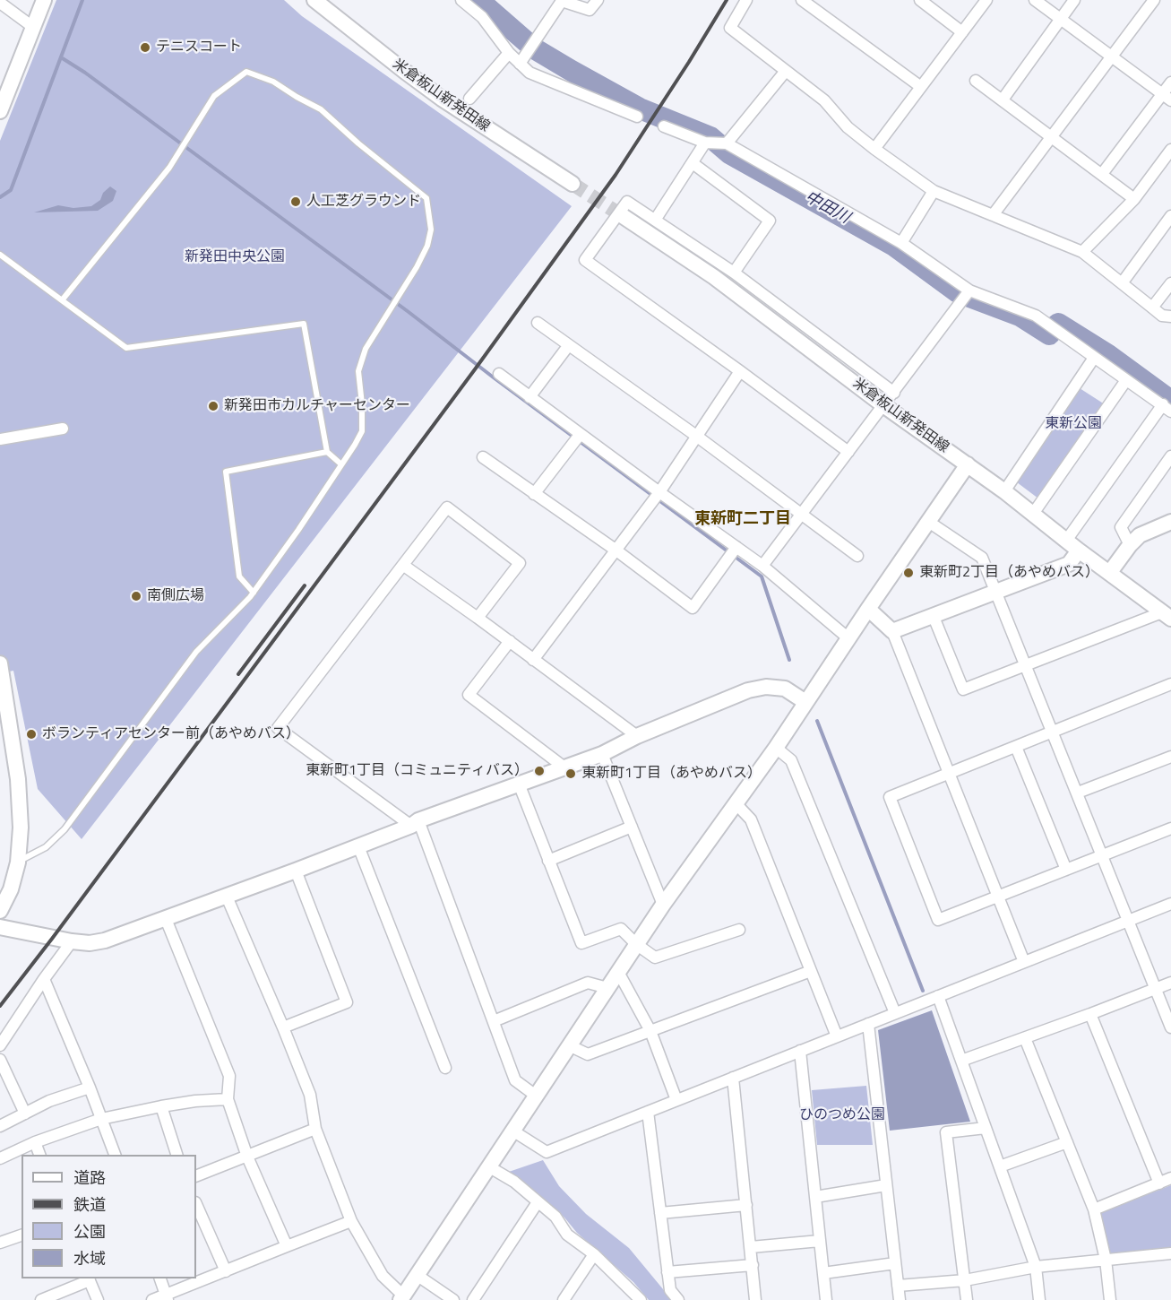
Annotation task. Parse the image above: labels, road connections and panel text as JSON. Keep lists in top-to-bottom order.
{
  "streets": {
    "street": ["米倉板山新発田線"]
  },
  "districts": ["東新町二丁目"],
  "water": ["中田川"],
  "parks": ["新発田中央公園", "東新公園", "ひのつめ公園"],
  "places": [
    "テニスコート",
    "人工芝グラウンド",
    "新発田市カルチャーセンター",
    "東新町2丁目（あやめバス）",
    "南側広場",
    "ボランティアセンター前（あやめバス）",
    "東新町1丁目（コミュニティバス）",
    "東新町1丁目（あやめバス）"
  ],
  "legend": [
    "道路",
    "鉄道",
    "公園",
    "水域"
  ]
}
